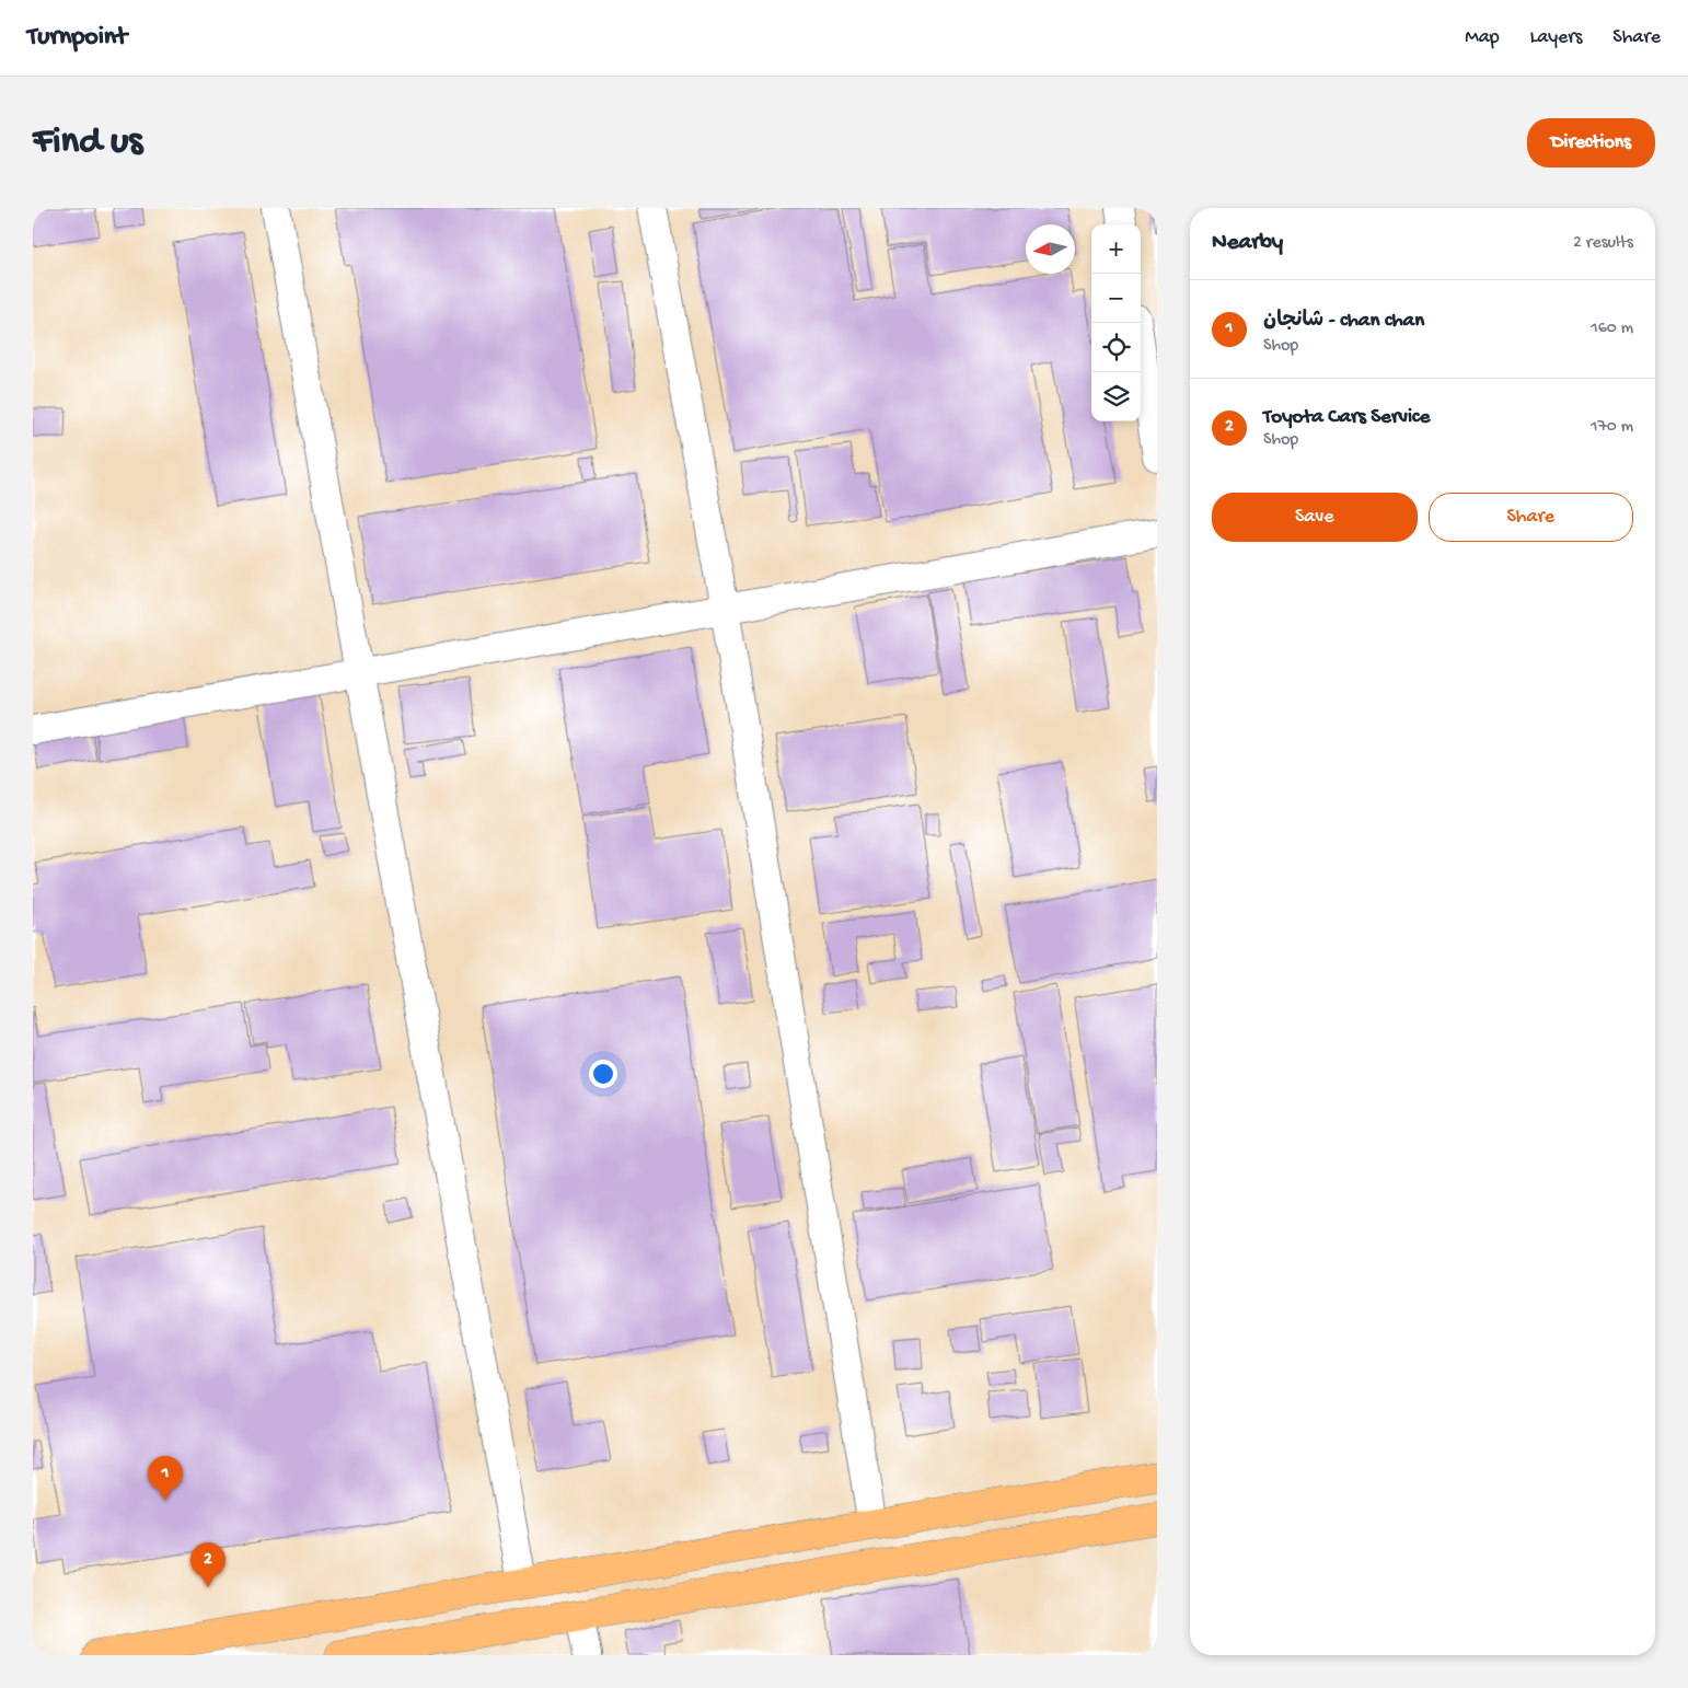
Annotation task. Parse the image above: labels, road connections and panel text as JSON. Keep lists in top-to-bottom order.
{
  "north": "left",
  "page": {
    "header": "Turnpoint",
    "nav": ["Map", "Layers", "Share"],
    "buttons": [
      "Directions",
      ["Save", "Share"]
    ],
    "title": "Find us",
    "heading": ["Nearby", "2 results"],
    "map_buttons": ["+", "−"],
    "list": [
      {
        "mark": "1",
        "name": "شانجان - chan chan",
        "note": "Shop",
        "value": "160 m"
      },
      {
        "mark": "2",
        "name": "Toyota Cars Service",
        "note": "Shop",
        "value": "170 m"
      }
    ],
    "pins": ["1", "2"]
  }
}
